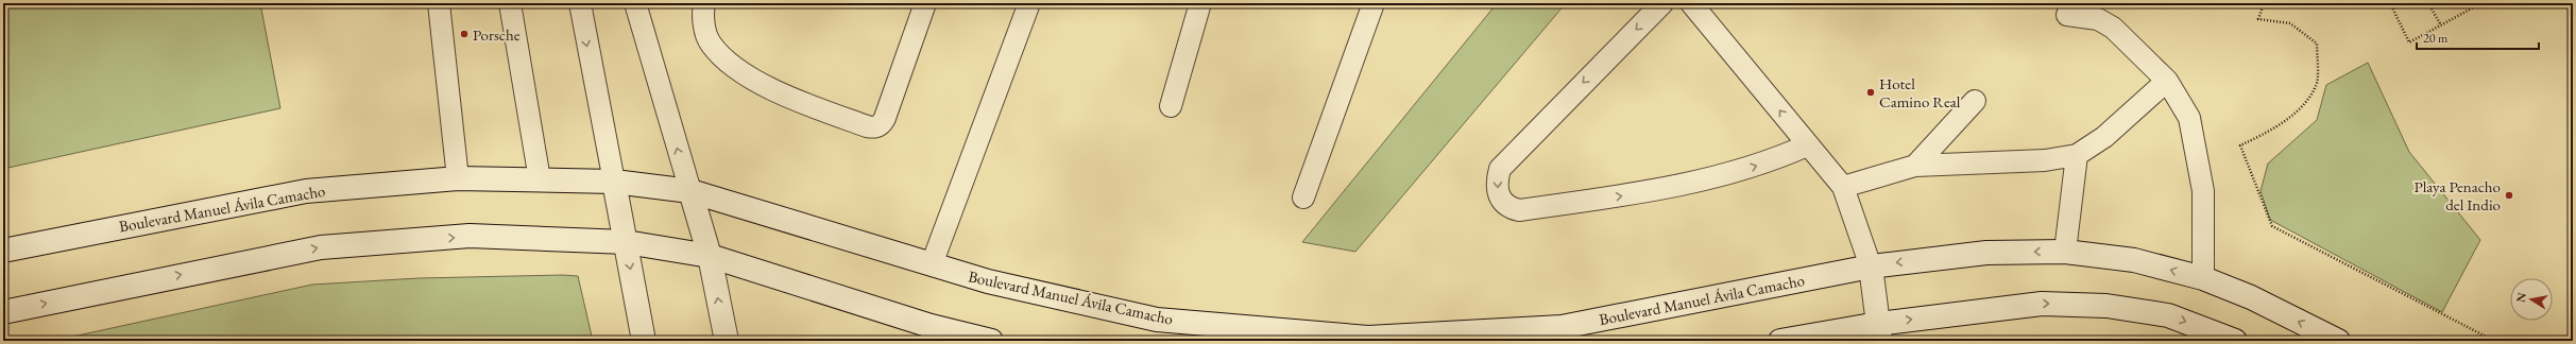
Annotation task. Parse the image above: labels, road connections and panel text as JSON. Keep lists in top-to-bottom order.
{
  "streets": {
    "main road": ["Boulevard Manuel Ávila Camacho"]
  },
  "places": ["Porsche", "Hotel Camino Real", "Playa Penacho del Indio"],
  "scale_bar": "20 m",
  "north": "left"
}
